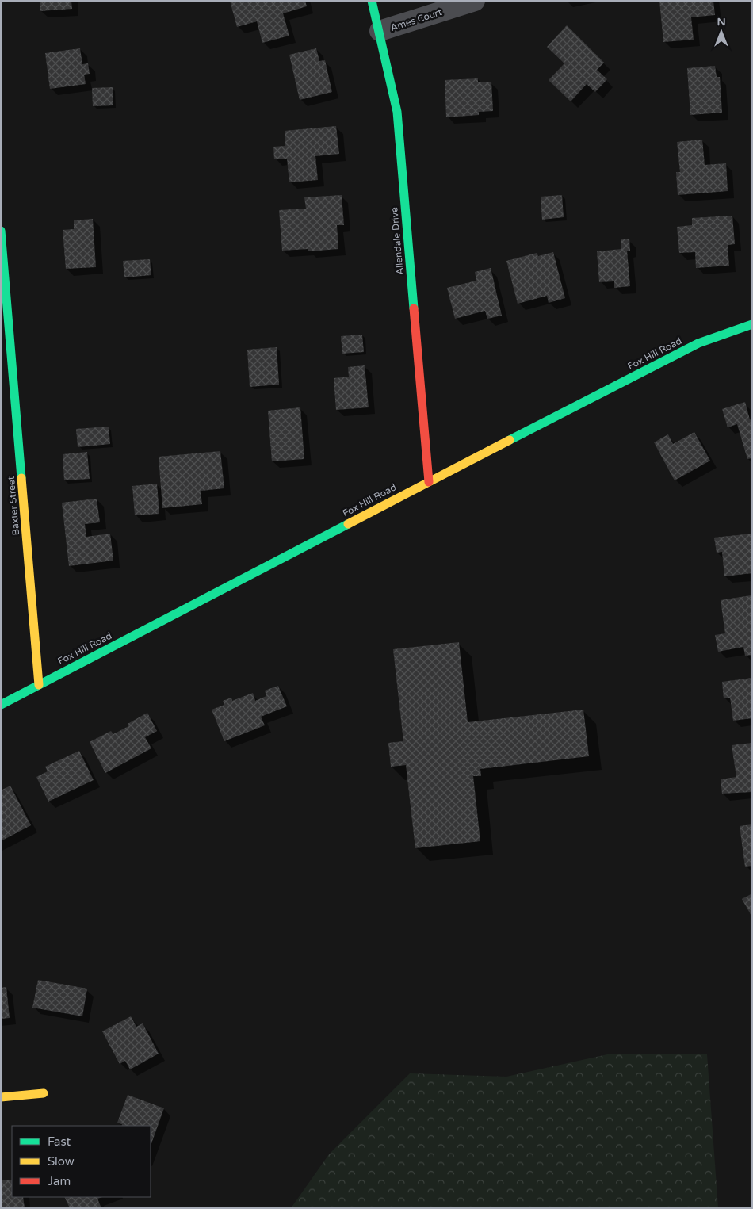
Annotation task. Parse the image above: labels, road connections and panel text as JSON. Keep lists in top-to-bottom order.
{
  "streets": {
    "street": [
      "Ames Court",
      "Allendale Drive",
      "Fox Hill Road",
      "Baxter Street"
    ]
  },
  "crossings": [
    ["Ames Court", "Allendale Drive"],
    ["Allendale Drive", "Fox Hill Road"],
    ["Fox Hill Road", "Baxter Street"]
  ],
  "legend": ["Fast", "Slow", "Jam"],
  "north": "top"
}
